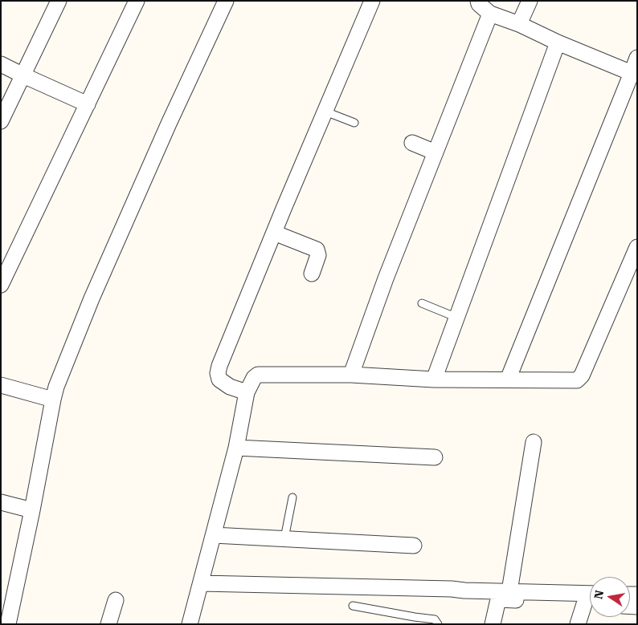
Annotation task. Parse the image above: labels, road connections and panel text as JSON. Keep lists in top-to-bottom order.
{
  "north": "left"
}
